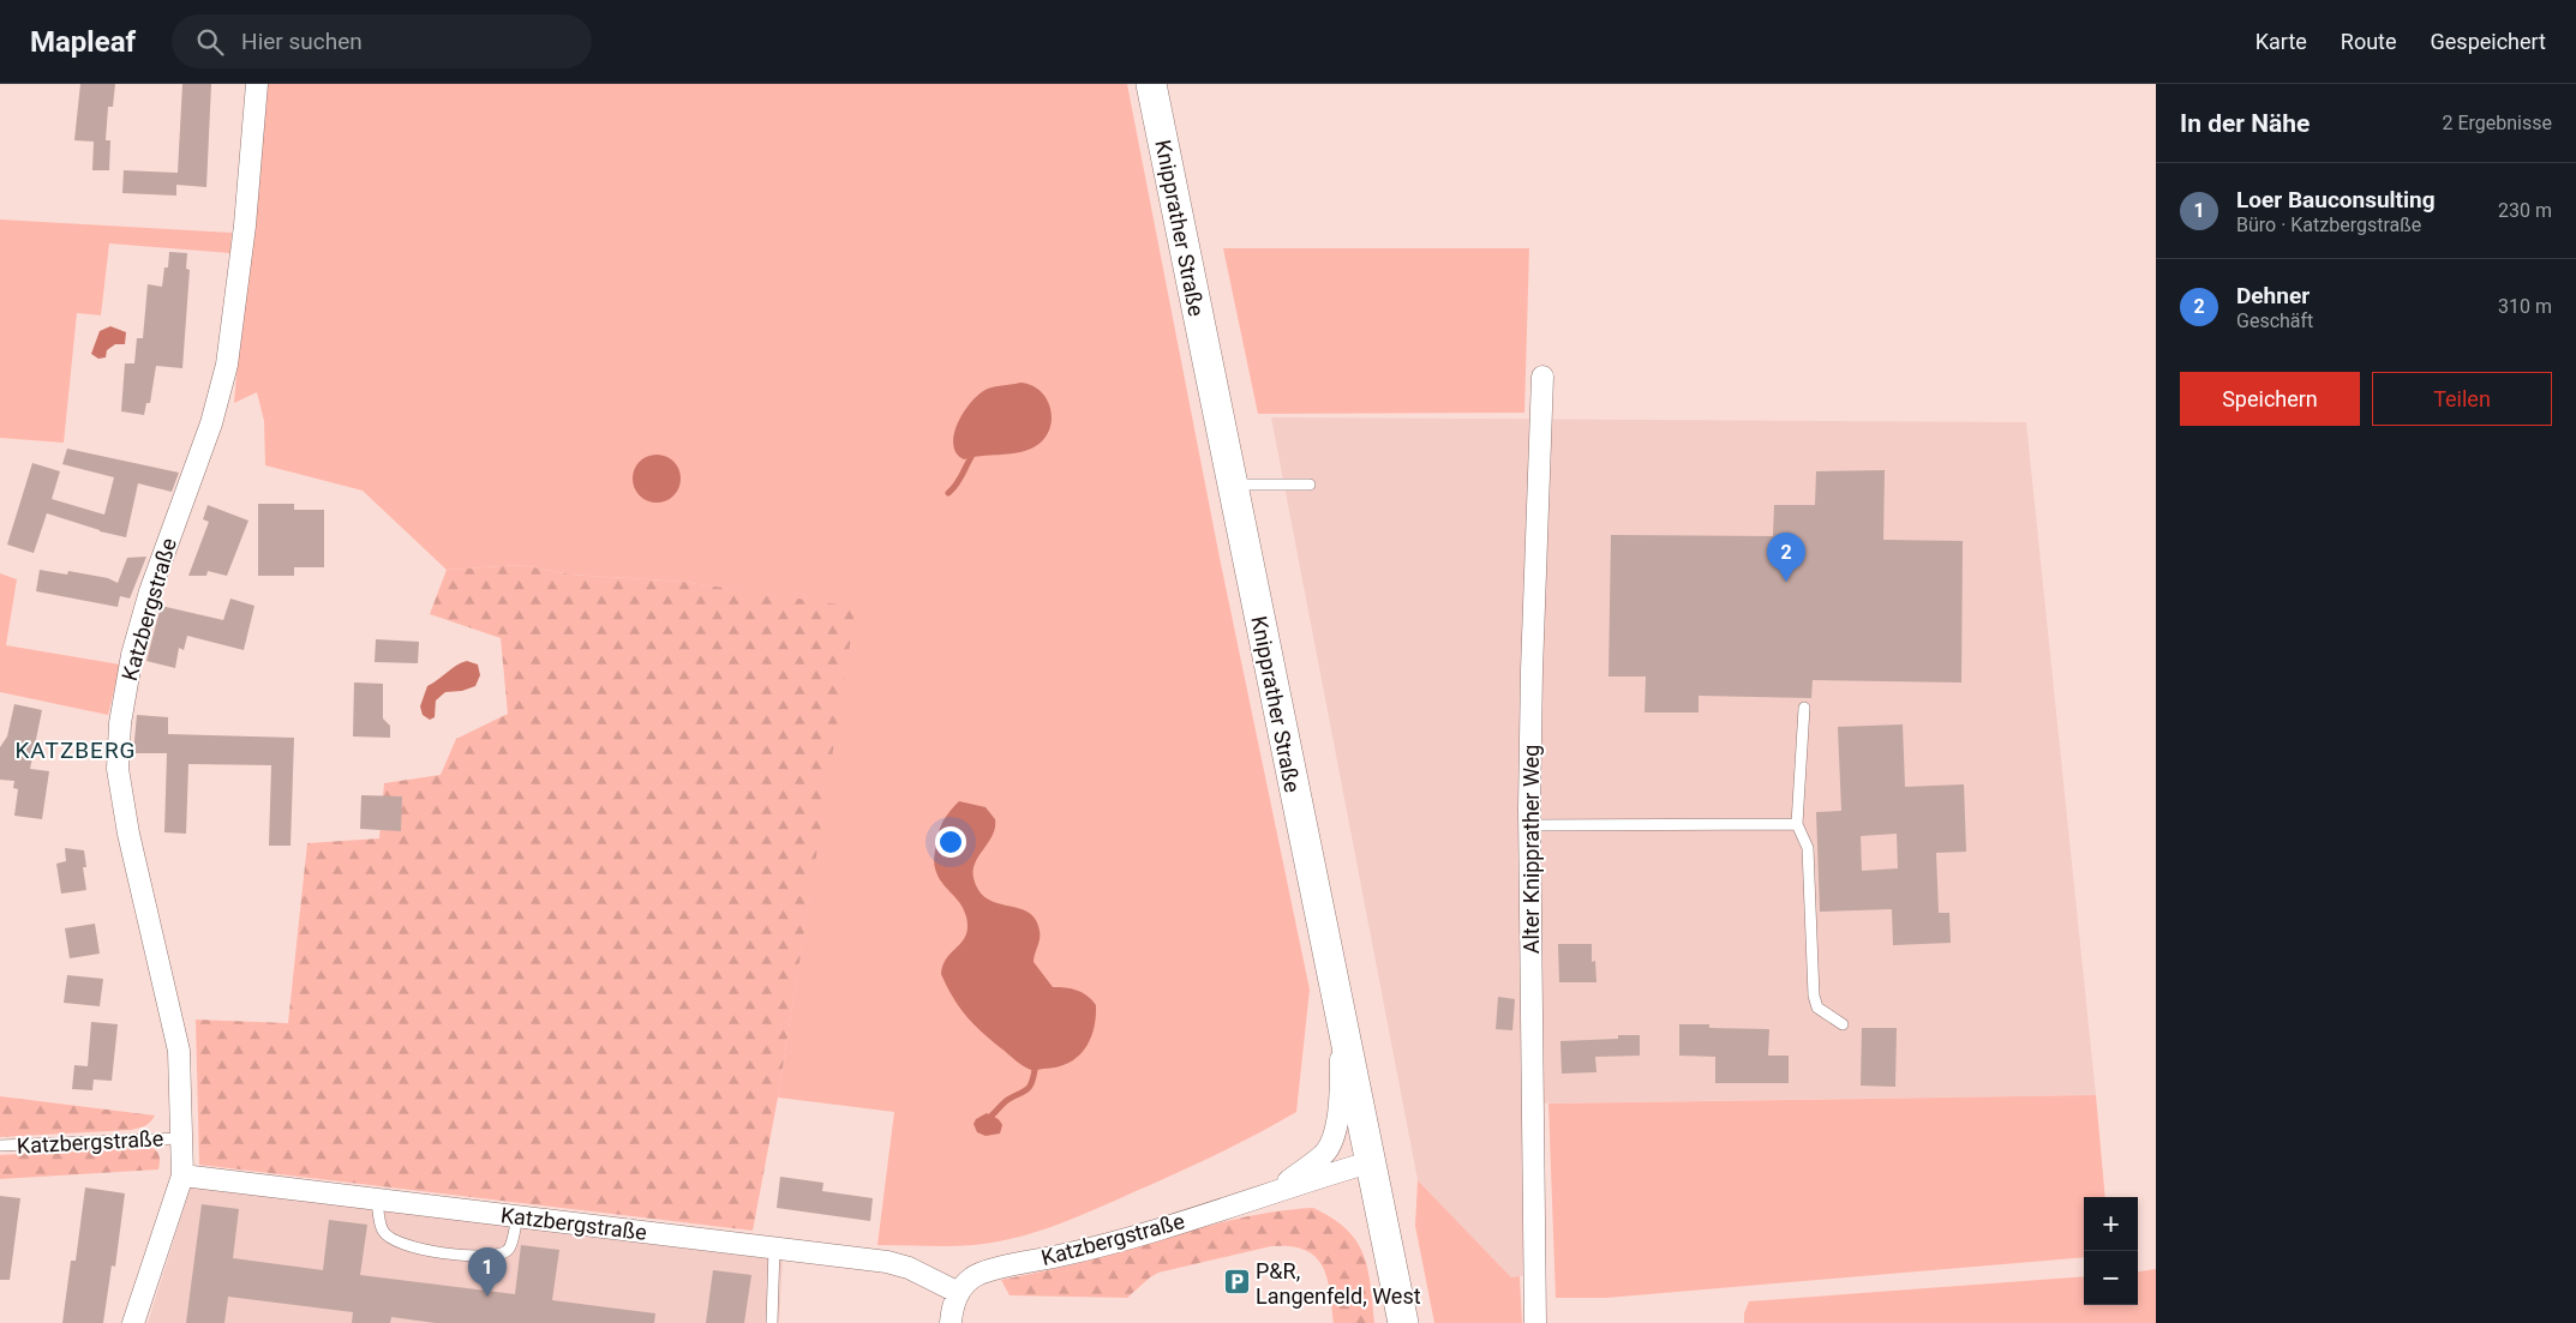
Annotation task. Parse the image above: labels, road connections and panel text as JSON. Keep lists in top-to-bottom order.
{
  "streets": {
    "main road": ["Knipprather Straße"],
    "street": ["Katzbergstraße", "Alter Knipprather Weg"]
  },
  "crossings": [
    ["Knipprather Straße", "Katzbergstraße"]
  ],
  "districts": ["KATZBERG"],
  "places": {
    "parking": ["P&R, Langenfeld, West"]
  },
  "page": {
    "header": "Mapleaf",
    "search": "Hier suchen",
    "nav": ["Karte", "Route", "Gespeichert"],
    "heading": ["In der Nähe", "2 Ergebnisse"],
    "list": [
      {
        "mark": "1",
        "name": "Loer Bauconsulting",
        "note": "Büro · Katzbergstraße",
        "value": "230 m"
      },
      {
        "mark": "2",
        "name": "Dehner",
        "note": "Geschäft",
        "value": "310 m"
      }
    ],
    "buttons": ["Speichern", "Teilen"],
    "pins": ["2", "1"],
    "map_buttons": ["+", "−"]
  }
}
